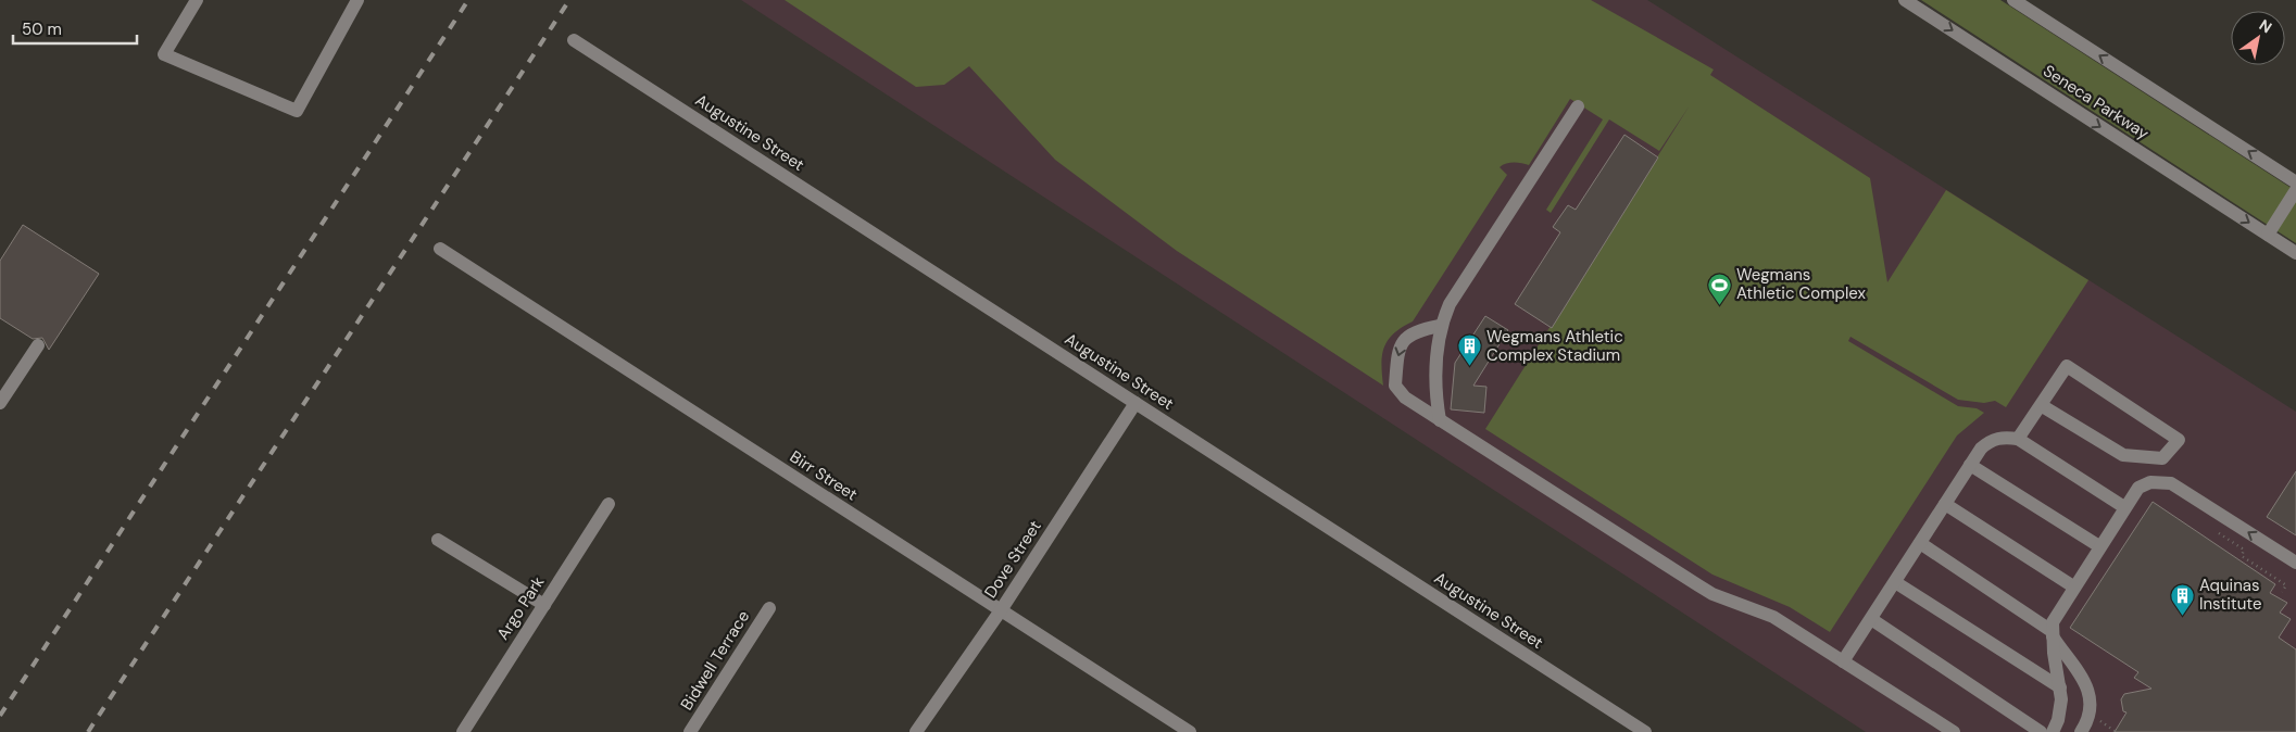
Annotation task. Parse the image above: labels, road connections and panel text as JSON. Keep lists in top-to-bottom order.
{
  "streets": {
    "street": [
      "Seneca Parkway",
      "Augustine Street",
      "Birr Street",
      "Dove Street",
      "Argo Park",
      "Bidwell Terrace"
    ]
  },
  "crossings": [
    ["Augustine Street", "Dove Street"],
    ["Birr Street", "Dove Street"]
  ],
  "places": {
    "sports": ["Wegmans Athletic Complex"],
    "building": ["Wegmans Athletic Complex Stadium", "Aquinas Institute"]
  },
  "scale_bar": "50 m",
  "north": "top right"
}
